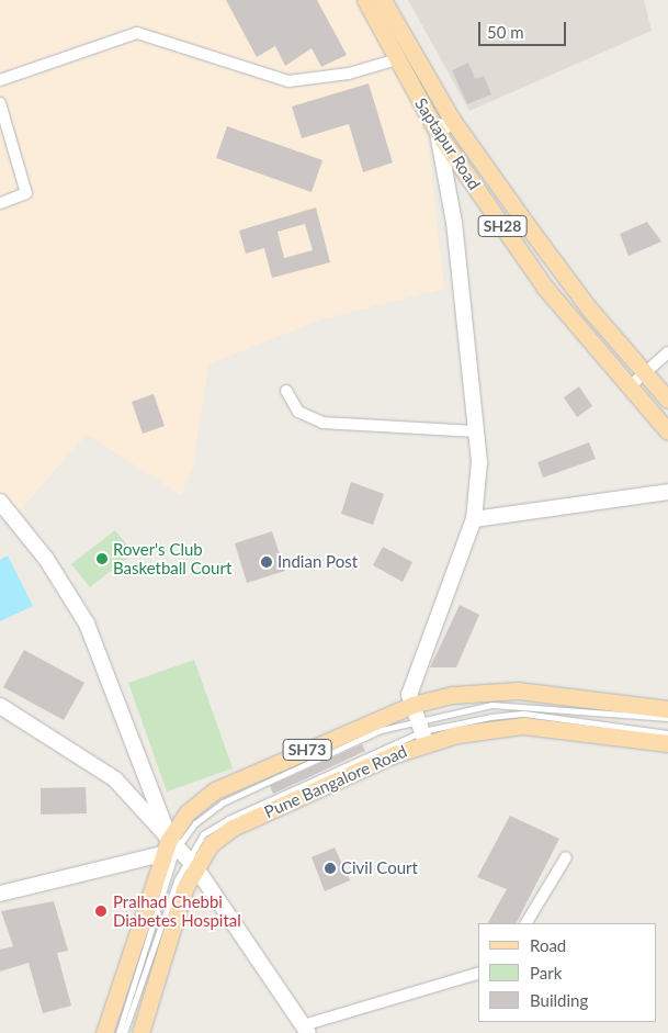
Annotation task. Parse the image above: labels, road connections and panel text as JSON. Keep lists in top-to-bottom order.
{
  "streets": {
    "main road": [
      "Saptapur Road",
      "SH28",
      "SH73",
      "Pune Bangalore Road"
    ]
  },
  "places": [
    "Rover's Club Basketball Court",
    "Indian Post",
    "Civil Court",
    "Pralhad Chebbi Diabetes Hospital"
  ],
  "legend": ["Road", "Park", "Building"],
  "scale_bar": "50 m"
}
